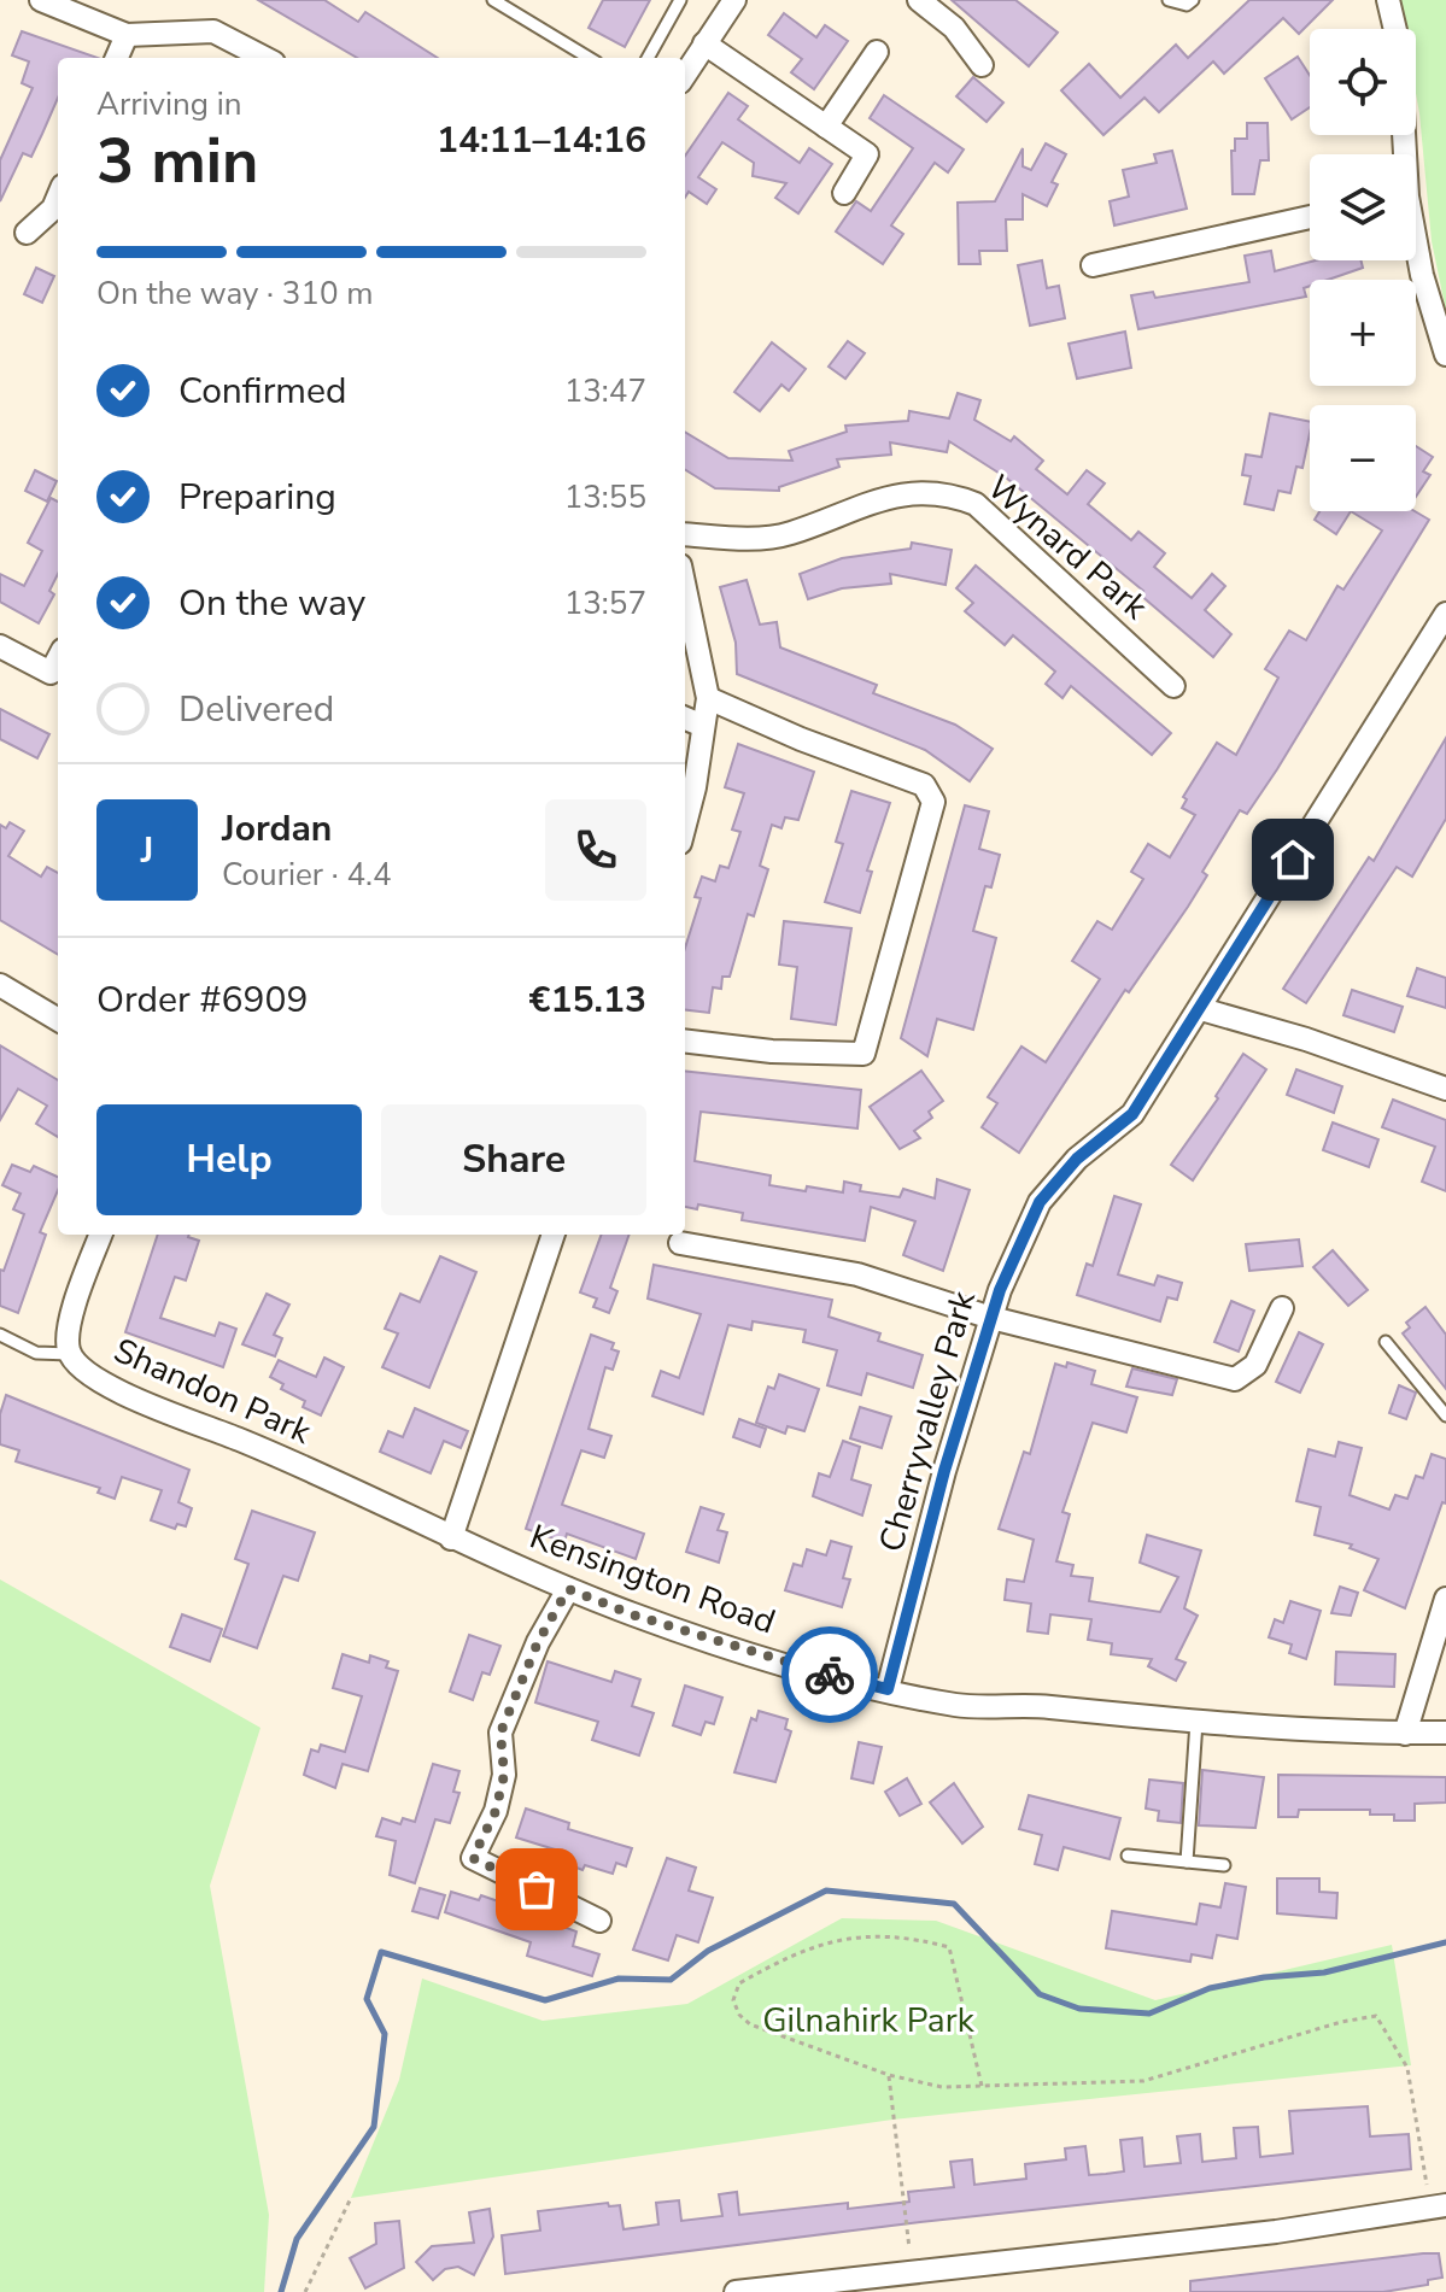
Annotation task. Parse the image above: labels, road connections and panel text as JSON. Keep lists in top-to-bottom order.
{
  "streets": {
    "street": [
      "Wynard Park",
      "Shandon Park",
      "Cherryvalley Park",
      "Kensington Road"
    ]
  },
  "crossings": [
    ["Shandon Park", "Kensington Road"],
    ["Cherryvalley Park", "Kensington Road"]
  ],
  "parks": ["Gilnahirk Park"],
  "page": {
    "map_buttons": ["+", "−"],
    "heading": ["3 min", "Arriving in", "14:11–14:16"],
    "panel": [
      "Jordan",
      "Courier · 4.4",
      "Order #6909",
      "€15.13"
    ],
    "bar": "On the way · 310 m",
    "list": [
      ["Confirmed", "13:47"],
      ["Preparing", "13:55"],
      ["On the way", "13:57"],
      "Delivered"
    ],
    "round": "J",
    "buttons": ["Help", "Share"]
  }
}
